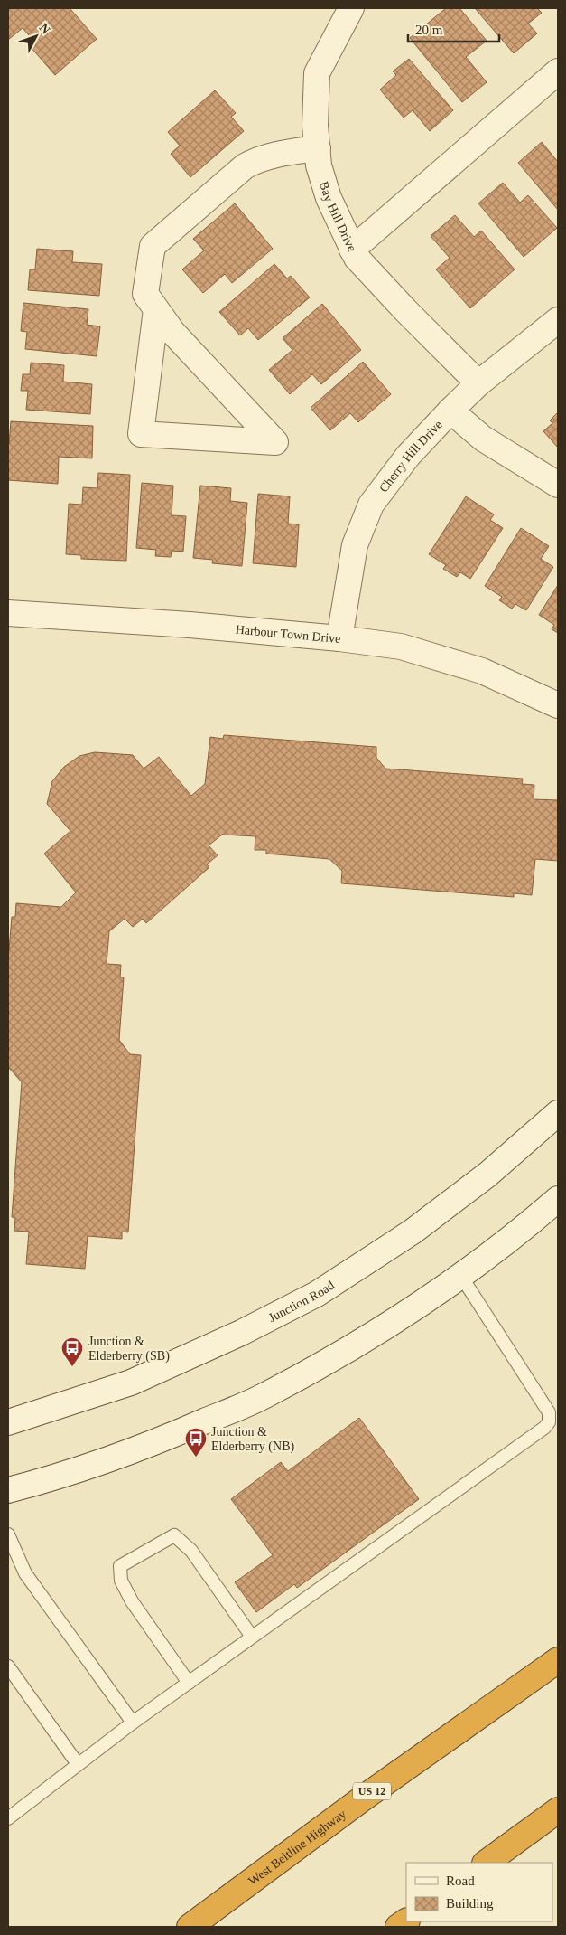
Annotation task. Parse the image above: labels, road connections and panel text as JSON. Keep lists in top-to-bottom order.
{
  "streets": {
    "highway": ["US 12", "West Beltline Highway"],
    "street": [
      "Bay Hill Drive",
      "Cherry Hill Drive",
      "Harbour Town Drive",
      "Junction Road"
    ]
  },
  "crossings": [
    ["Bay Hill Drive", "Cherry Hill Drive"],
    ["Cherry Hill Drive", "Harbour Town Drive"]
  ],
  "places": {
    "bus stop": ["Junction & Elderberry (SB)", "Junction & Elderberry (NB)"]
  },
  "legend": ["Road", "Building"],
  "scale_bar": "20 m",
  "north": "top right"
}
